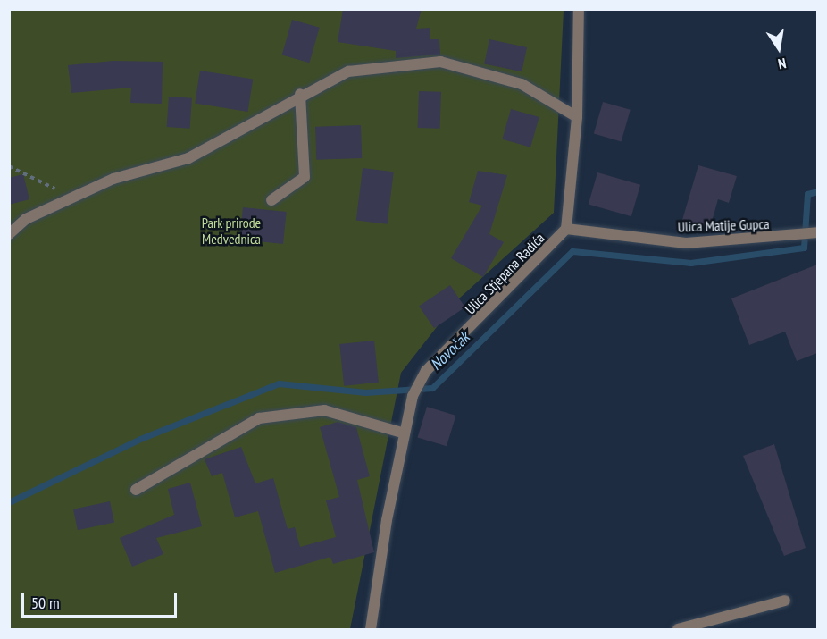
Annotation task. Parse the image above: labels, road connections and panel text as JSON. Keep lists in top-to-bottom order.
{
  "streets": {
    "street": ["Ulica Matije Gupca", "Ulica Stjepana Radića"]
  },
  "crossings": [
    ["Ulica Matije Gupca", "Ulica Stjepana Radića"]
  ],
  "water": ["Novočak"],
  "parks": ["Park prirode Medvednica"],
  "scale_bar": "50 m",
  "north": "bottom"
}
